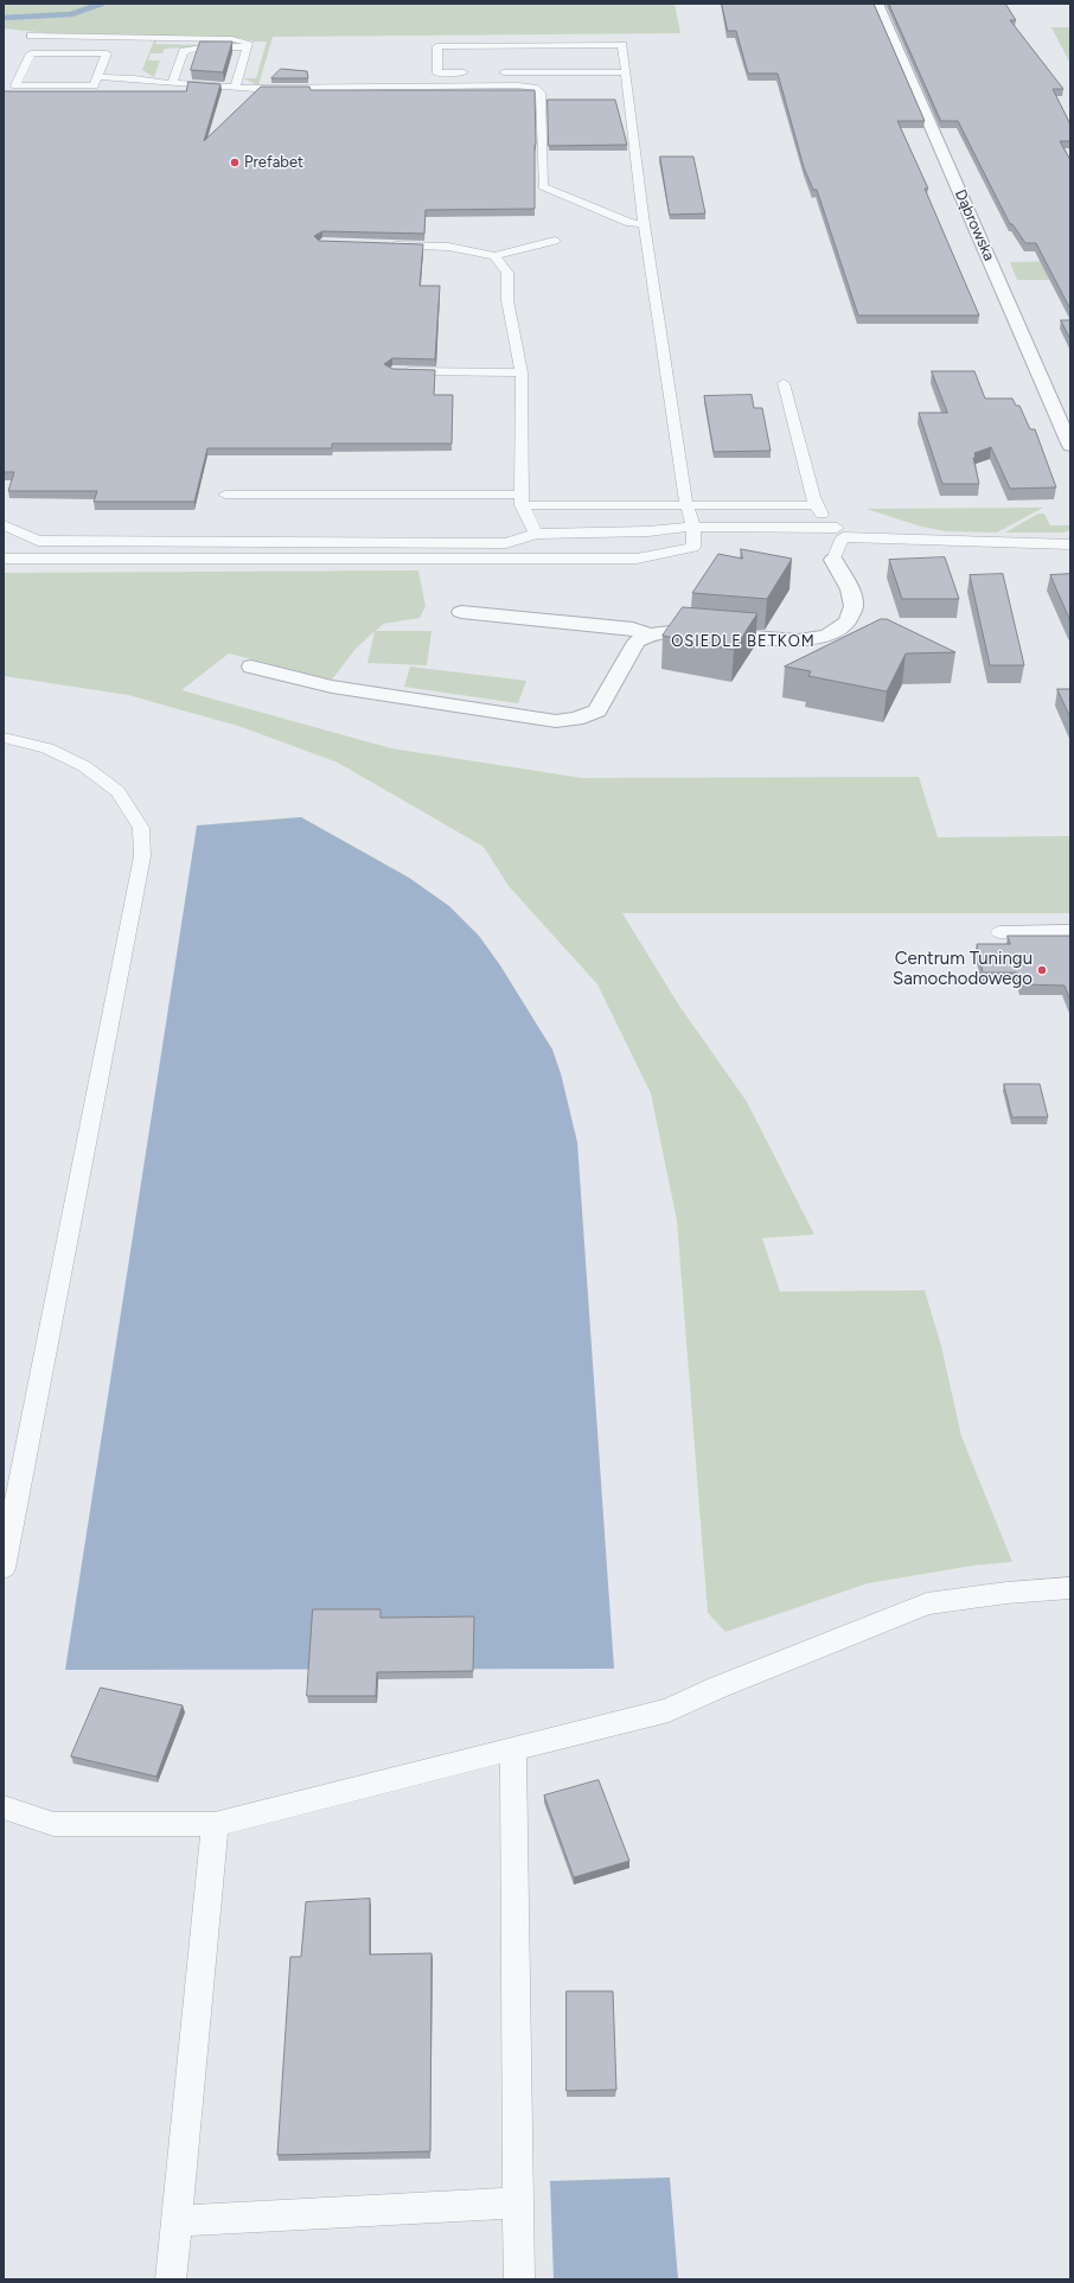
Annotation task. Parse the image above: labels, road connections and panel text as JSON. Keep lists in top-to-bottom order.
{
  "streets": {
    "street": ["Dąbrowska"]
  },
  "districts": ["OSIEDLE BETKOM"],
  "places": ["Prefabet", "Centrum Tuningu Samochodowego"]
}
